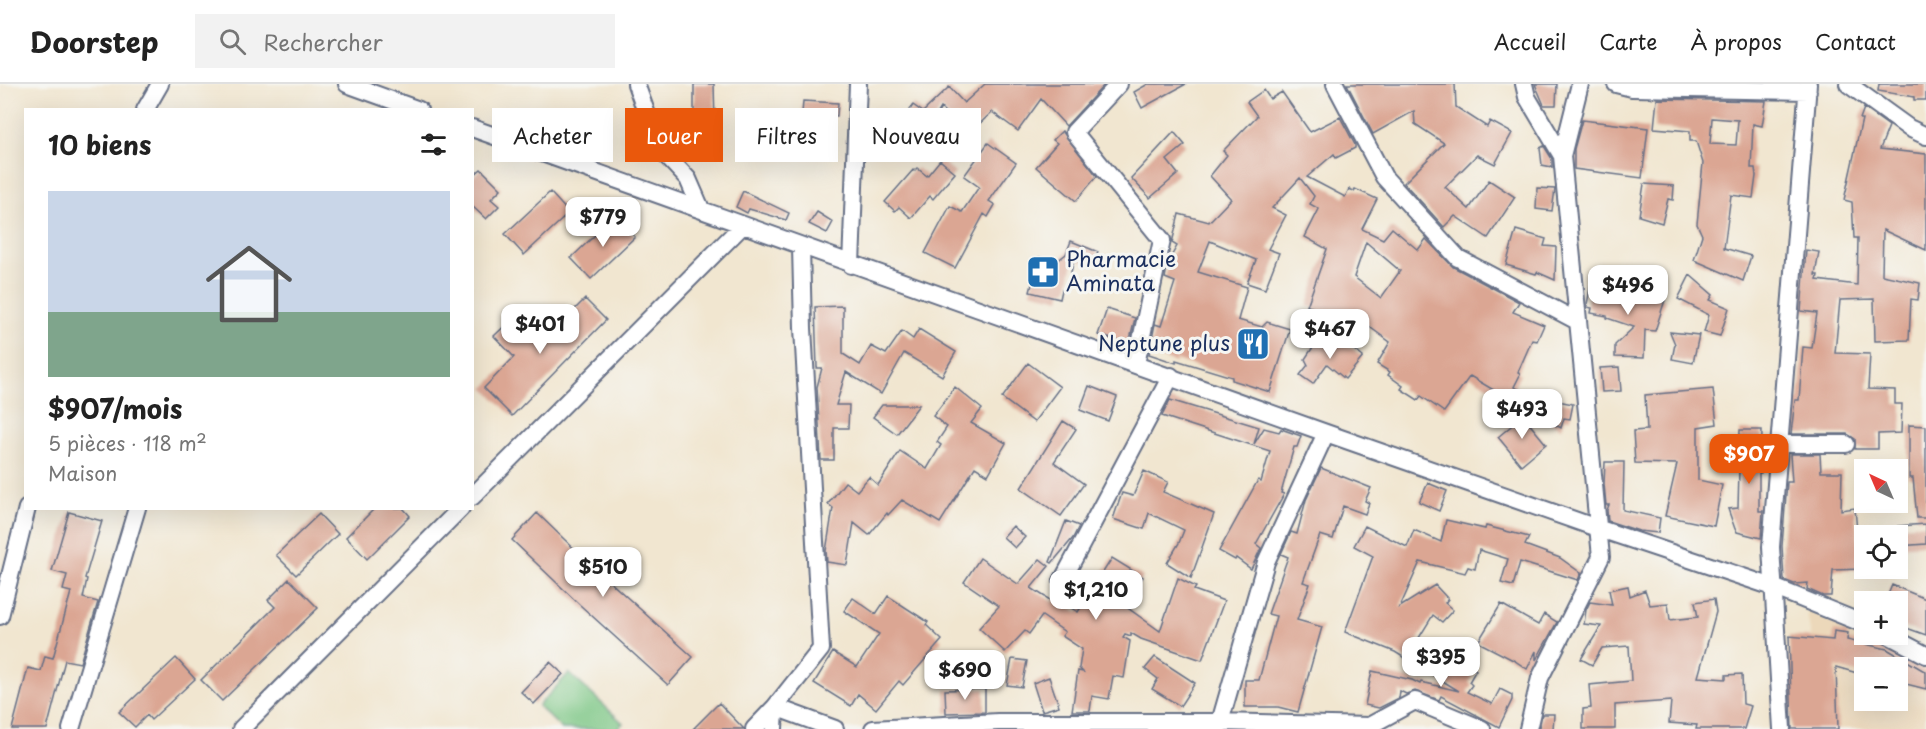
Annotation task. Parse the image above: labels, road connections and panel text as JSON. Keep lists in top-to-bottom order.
{
  "places": {
    "pharmacy": ["Pharmacie Aminata"],
    "restaurant": ["Neptune plus"]
  },
  "north": "top left",
  "page": {
    "header": "Doorstep",
    "search": "Rechercher",
    "nav": [
      "Accueil",
      "Carte",
      "À propos",
      "Contact"
    ],
    "chip": [
      "Acheter",
      "Louer",
      "Filtres",
      "Nouveau"
    ],
    "heading": "10 biens",
    "list": [
      {
        "name": "$907/mois",
        "note": "5 pièces · 118 m² · Maison"
      }
    ],
    "price": [
      "$779",
      "$496",
      "$401",
      "$467",
      "$493",
      "$907",
      "$510",
      "$1,210",
      "$395",
      "$690"
    ],
    "map_buttons": ["+", "−"]
  }
}
